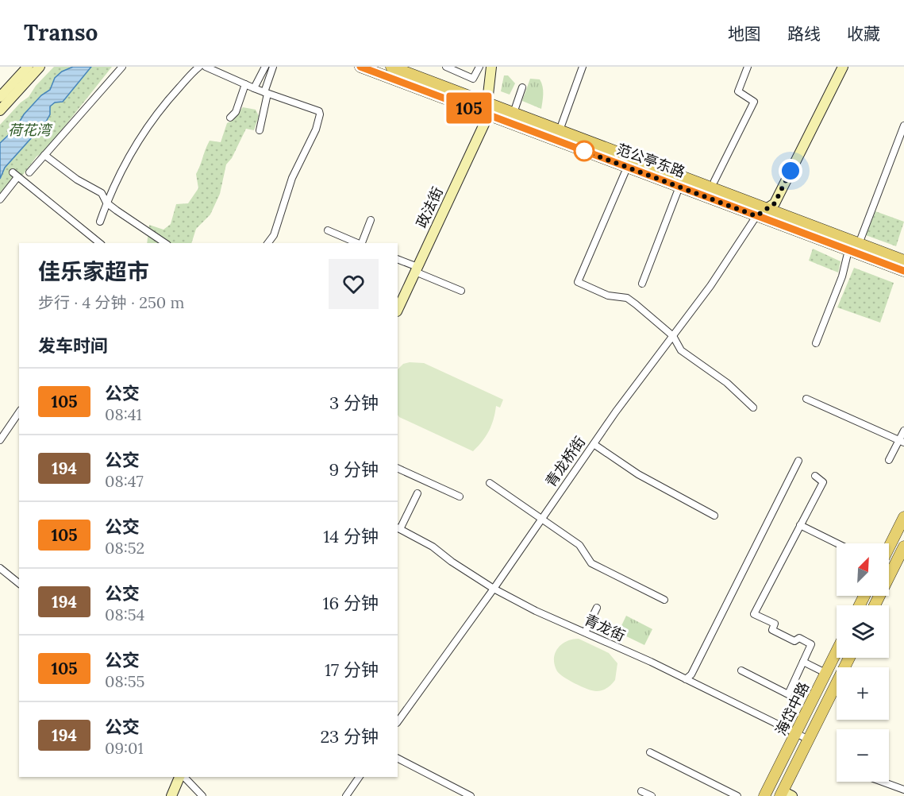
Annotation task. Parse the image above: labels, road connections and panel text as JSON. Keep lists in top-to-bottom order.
{
  "streets": {
    "main road": ["范公亭东路", "海岱中路"],
    "street": ["政法街", "青龙桥街", "青龙街"]
  },
  "crossings": [
    ["范公亭东路", "政法街"],
    ["范公亭东路", "青龙桥街"],
    ["青龙桥街", "青龙街"],
    ["青龙街", "海岱中路"]
  ],
  "parks": ["荷花湾"],
  "lines": ["bus line 105"],
  "north": "top right",
  "page": {
    "header": "Transo",
    "nav": ["地图", "路线", "收藏"],
    "on_map": "105",
    "heading": [
      ["佳乐家超市", "步行 · 4 分钟 · 250 m"],
      "发车时间"
    ],
    "list": [
      {
        "mark": "105",
        "name": "公交",
        "note": "08:41",
        "value": "3 分钟"
      },
      {
        "mark": "194",
        "name": "公交",
        "note": "08:47",
        "value": "9 分钟"
      },
      {
        "mark": "105",
        "name": "公交",
        "note": "08:52",
        "value": "14 分钟"
      },
      {
        "mark": "194",
        "name": "公交",
        "note": "08:54",
        "value": "16 分钟"
      },
      {
        "mark": "105",
        "name": "公交",
        "note": "08:55",
        "value": "17 分钟"
      },
      {
        "mark": "194",
        "name": "公交",
        "note": "09:01",
        "value": "23 分钟"
      }
    ],
    "map_buttons": ["+", "−"]
  }
}
